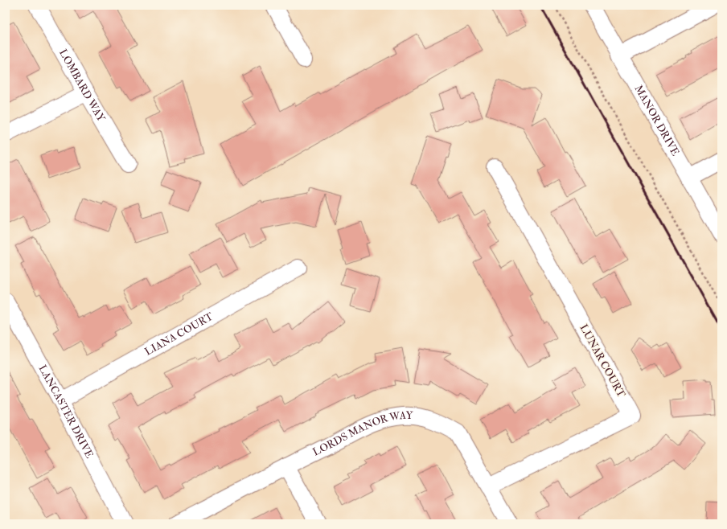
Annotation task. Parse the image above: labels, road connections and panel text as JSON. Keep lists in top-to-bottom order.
{
  "streets": {
    "street": [
      "LOMBARD WAY",
      "MANOR DRIVE",
      "LIANA COURT",
      "LUNAR COURT",
      "LANCASTER DRIVE",
      "LORDS MANOR WAY"
    ]
  },
  "crossings": [
    ["LIANA COURT", "LANCASTER DRIVE"],
    ["LUNAR COURT", "LORDS MANOR WAY"]
  ]
}
